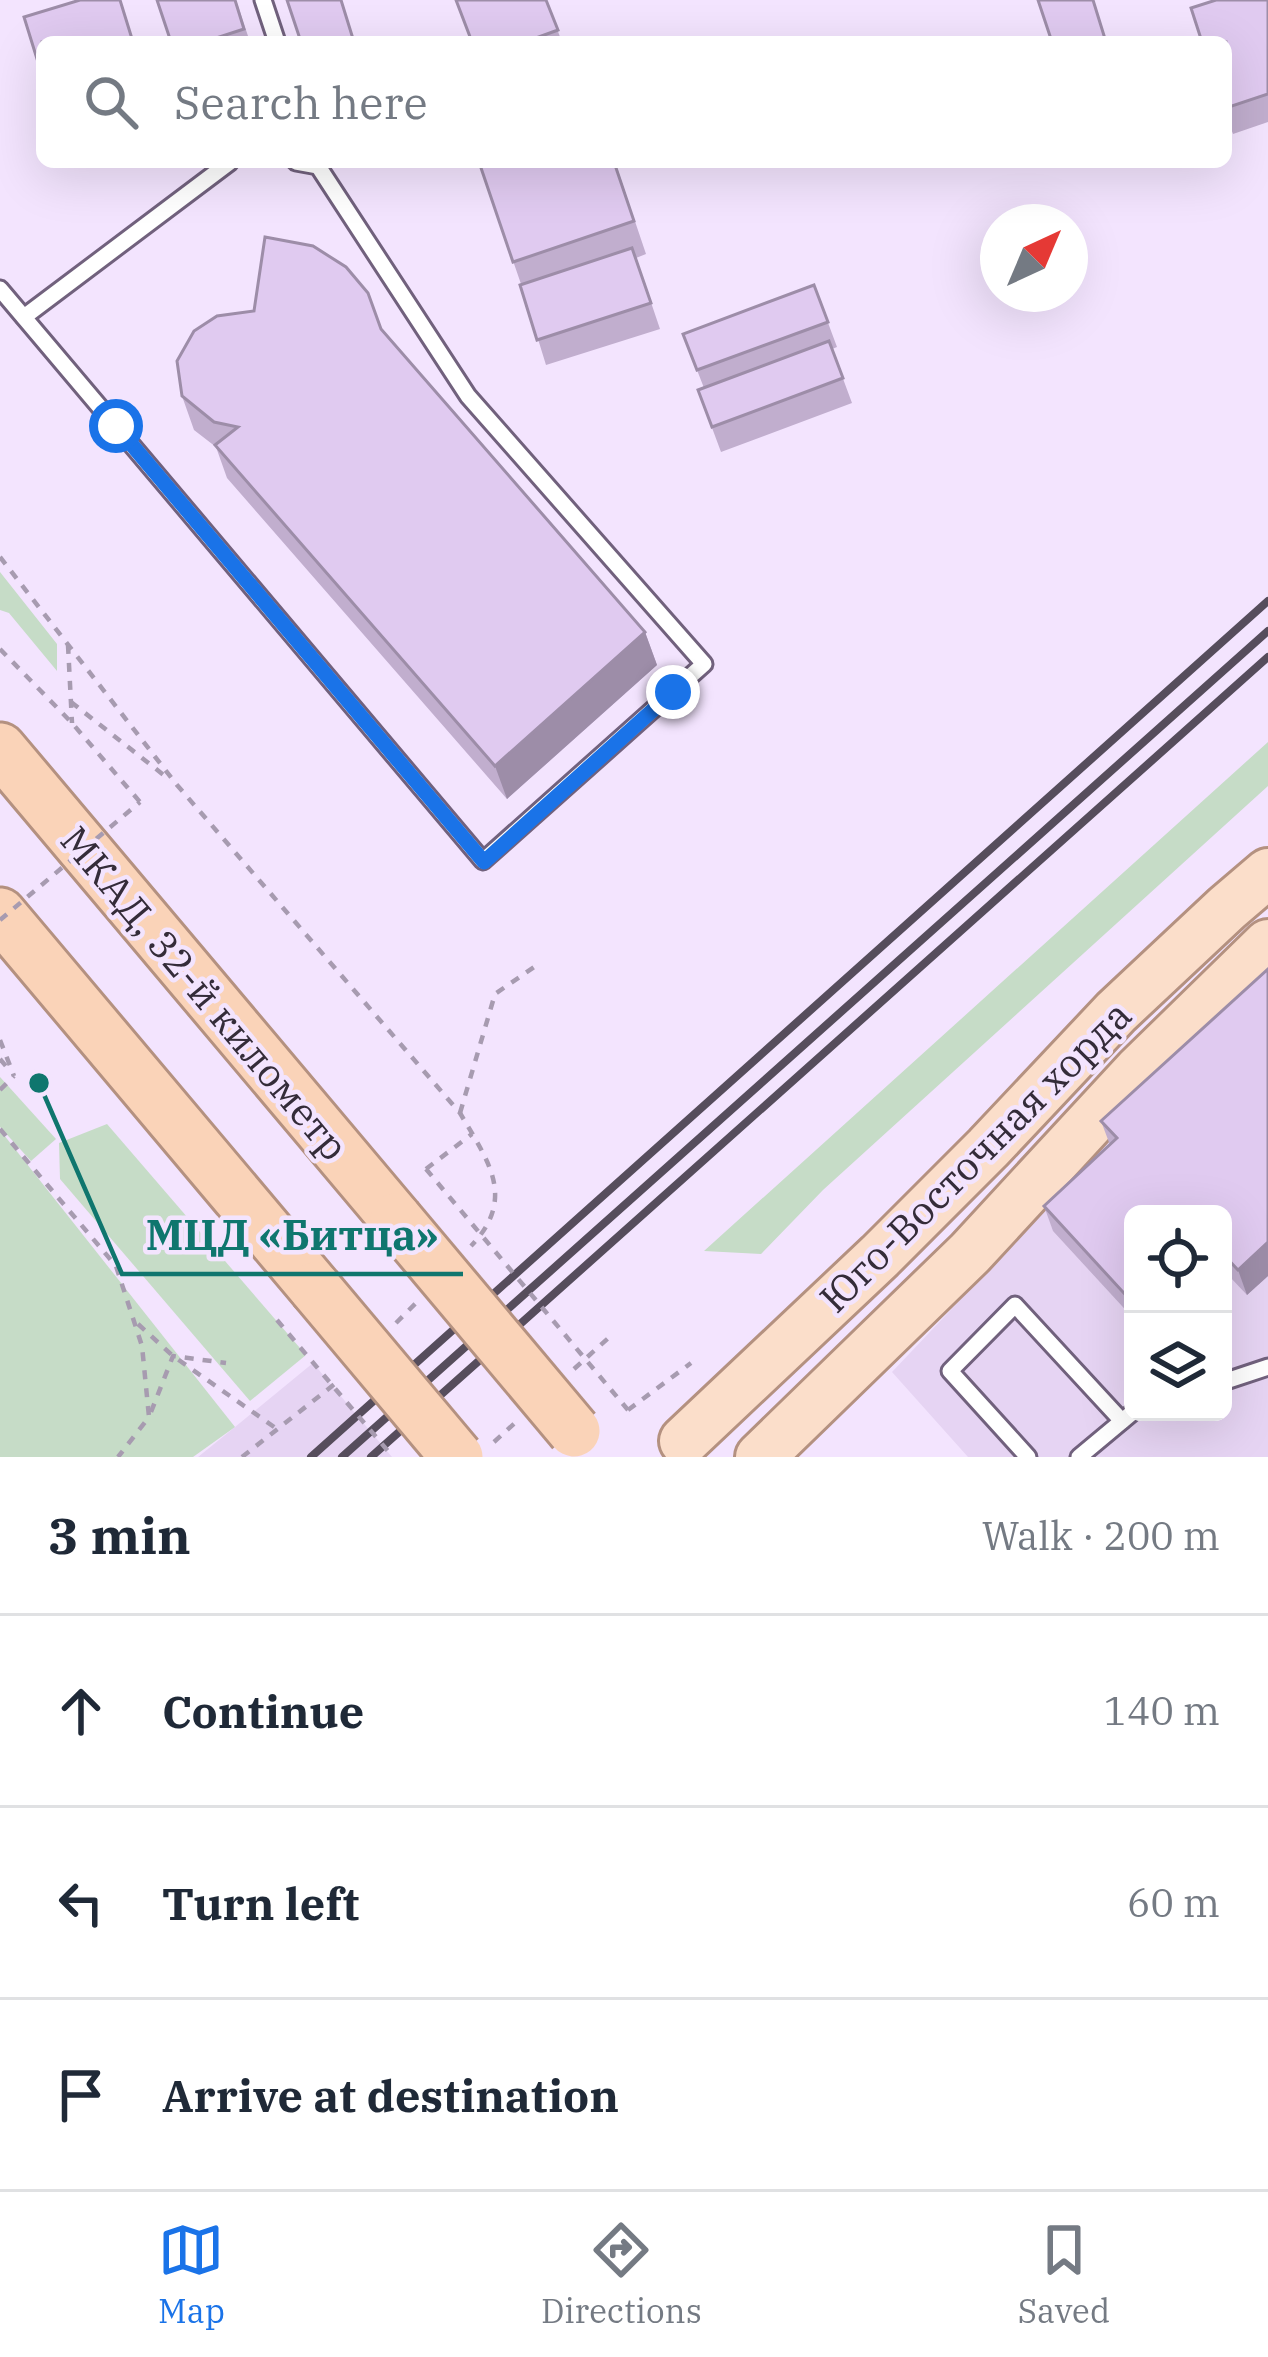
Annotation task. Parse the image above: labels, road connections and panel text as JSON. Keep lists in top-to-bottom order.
{
  "streets": {
    "highway": ["МКАД, 32-й километр"],
    "main road": ["Юго-Восточная хорда"]
  },
  "places": ["МЦД «Битца»"],
  "north": "top right",
  "page": {
    "search": "Search here",
    "heading": ["3 min", "Walk · 200 m"],
    "list": [
      ["Continue", "140 m"],
      ["Turn left", "60 m"],
      "Arrive at destination"
    ],
    "nav": ["Map", "Directions", "Saved"]
  }
}
